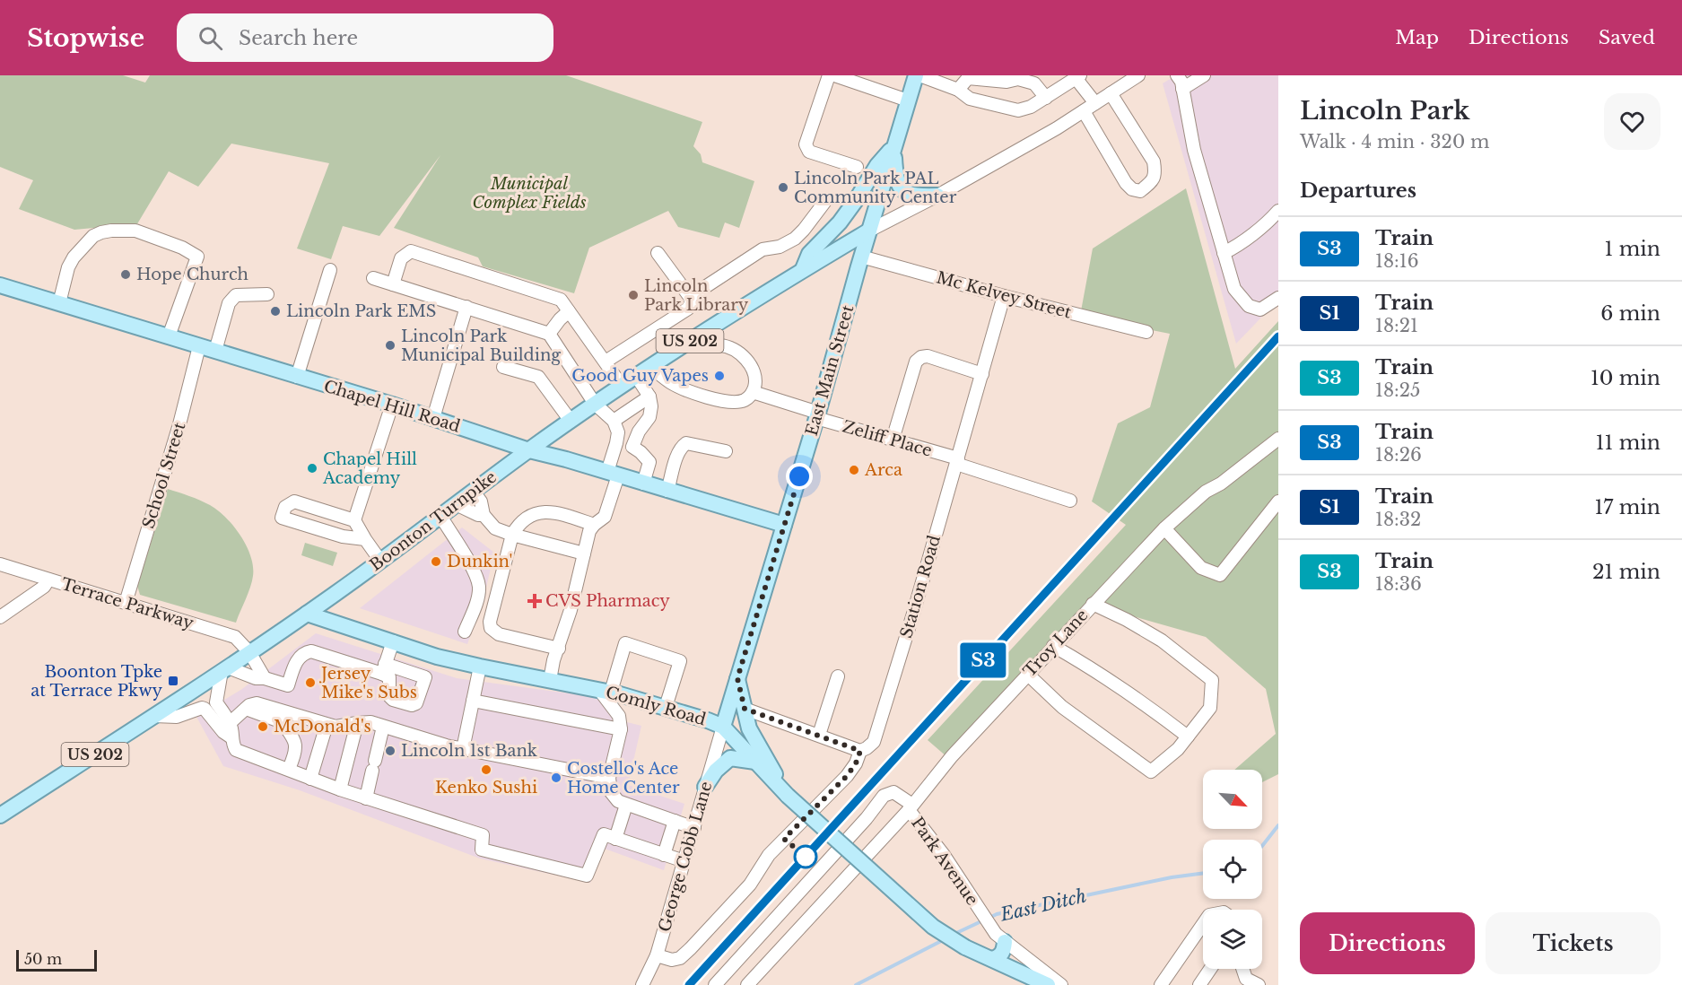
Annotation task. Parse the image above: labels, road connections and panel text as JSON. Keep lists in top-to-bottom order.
{
  "streets": {
    "main road": [
      "US 202",
      "East Main Street",
      "Chapel Hill Road",
      "Boonton Turnpike",
      "Comly Road"
    ],
    "street": [
      "Mc Kelvey Street",
      "Zeliff Place",
      "School Street",
      "Station Road",
      "Terrace Parkway",
      "Troy Lane",
      "George Cobb Lane",
      "Park Avenue"
    ]
  },
  "crossings": [
    ["Mc Kelvey Street", "East Main Street"],
    ["Mc Kelvey Street", "Station Road"],
    ["US 202", "East Main Street"],
    ["US 202", "Boonton Turnpike"],
    ["East Main Street", "Chapel Hill Road"],
    ["East Main Street", "Zeliff Place"],
    ["East Main Street", "Boonton Turnpike"],
    ["East Main Street", "Comly Road"],
    ["East Main Street", "George Cobb Lane"],
    ["Chapel Hill Road", "School Street"],
    ["Chapel Hill Road", "Boonton Turnpike"],
    ["Zeliff Place", "Station Road"],
    ["School Street", "Terrace Parkway"],
    ["Boonton Turnpike", "Terrace Parkway"],
    ["Boonton Turnpike", "Comly Road"],
    ["Station Road", "George Cobb Lane"],
    ["Troy Lane", "Park Avenue"],
    ["Comly Road", "George Cobb Lane"]
  ],
  "water": ["East Ditch"],
  "parks": ["Municipal Complex Fields"],
  "places": {
    "other": [
      "Lincoln Park PAL Community Center",
      "Hope Church",
      "Lincoln Park Library",
      "Lincoln Park EMS",
      "Lincoln Park Municipal Building",
      "Good Guy Vapes",
      "Chapel Hill Academy",
      "Arca",
      "Dunkin'",
      "Jersey Mike's Subs",
      "McDonald's",
      "Lincoln 1st Bank",
      "Kenko Sushi",
      "Costello's Ace Home Center"
    ],
    "health": ["CVS Pharmacy"],
    "transit": ["Boonton Tpke at Terrace Pkwy"]
  },
  "scale_bar": "50 m",
  "north": "bottom right",
  "page": {
    "header": "Stopwise",
    "search": "Search here",
    "nav": ["Map", "Directions", "Saved"],
    "on_map": "S3",
    "heading": [
      ["Lincoln Park", "Walk · 4 min · 320 m"],
      "Departures"
    ],
    "list": [
      {
        "mark": "S3",
        "name": "Train",
        "note": "18:16",
        "value": "1 min"
      },
      {
        "mark": "S1",
        "name": "Train",
        "note": "18:21",
        "value": "6 min"
      },
      {
        "mark": "S3",
        "name": "Train",
        "note": "18:25",
        "value": "10 min"
      },
      {
        "mark": "S3",
        "name": "Train",
        "note": "18:26",
        "value": "11 min"
      },
      {
        "mark": "S1",
        "name": "Train",
        "note": "18:32",
        "value": "17 min"
      },
      {
        "mark": "S3",
        "name": "Train",
        "note": "18:36",
        "value": "21 min"
      }
    ],
    "buttons": ["Directions", "Tickets"],
    "scale": "50 m"
  }
}
